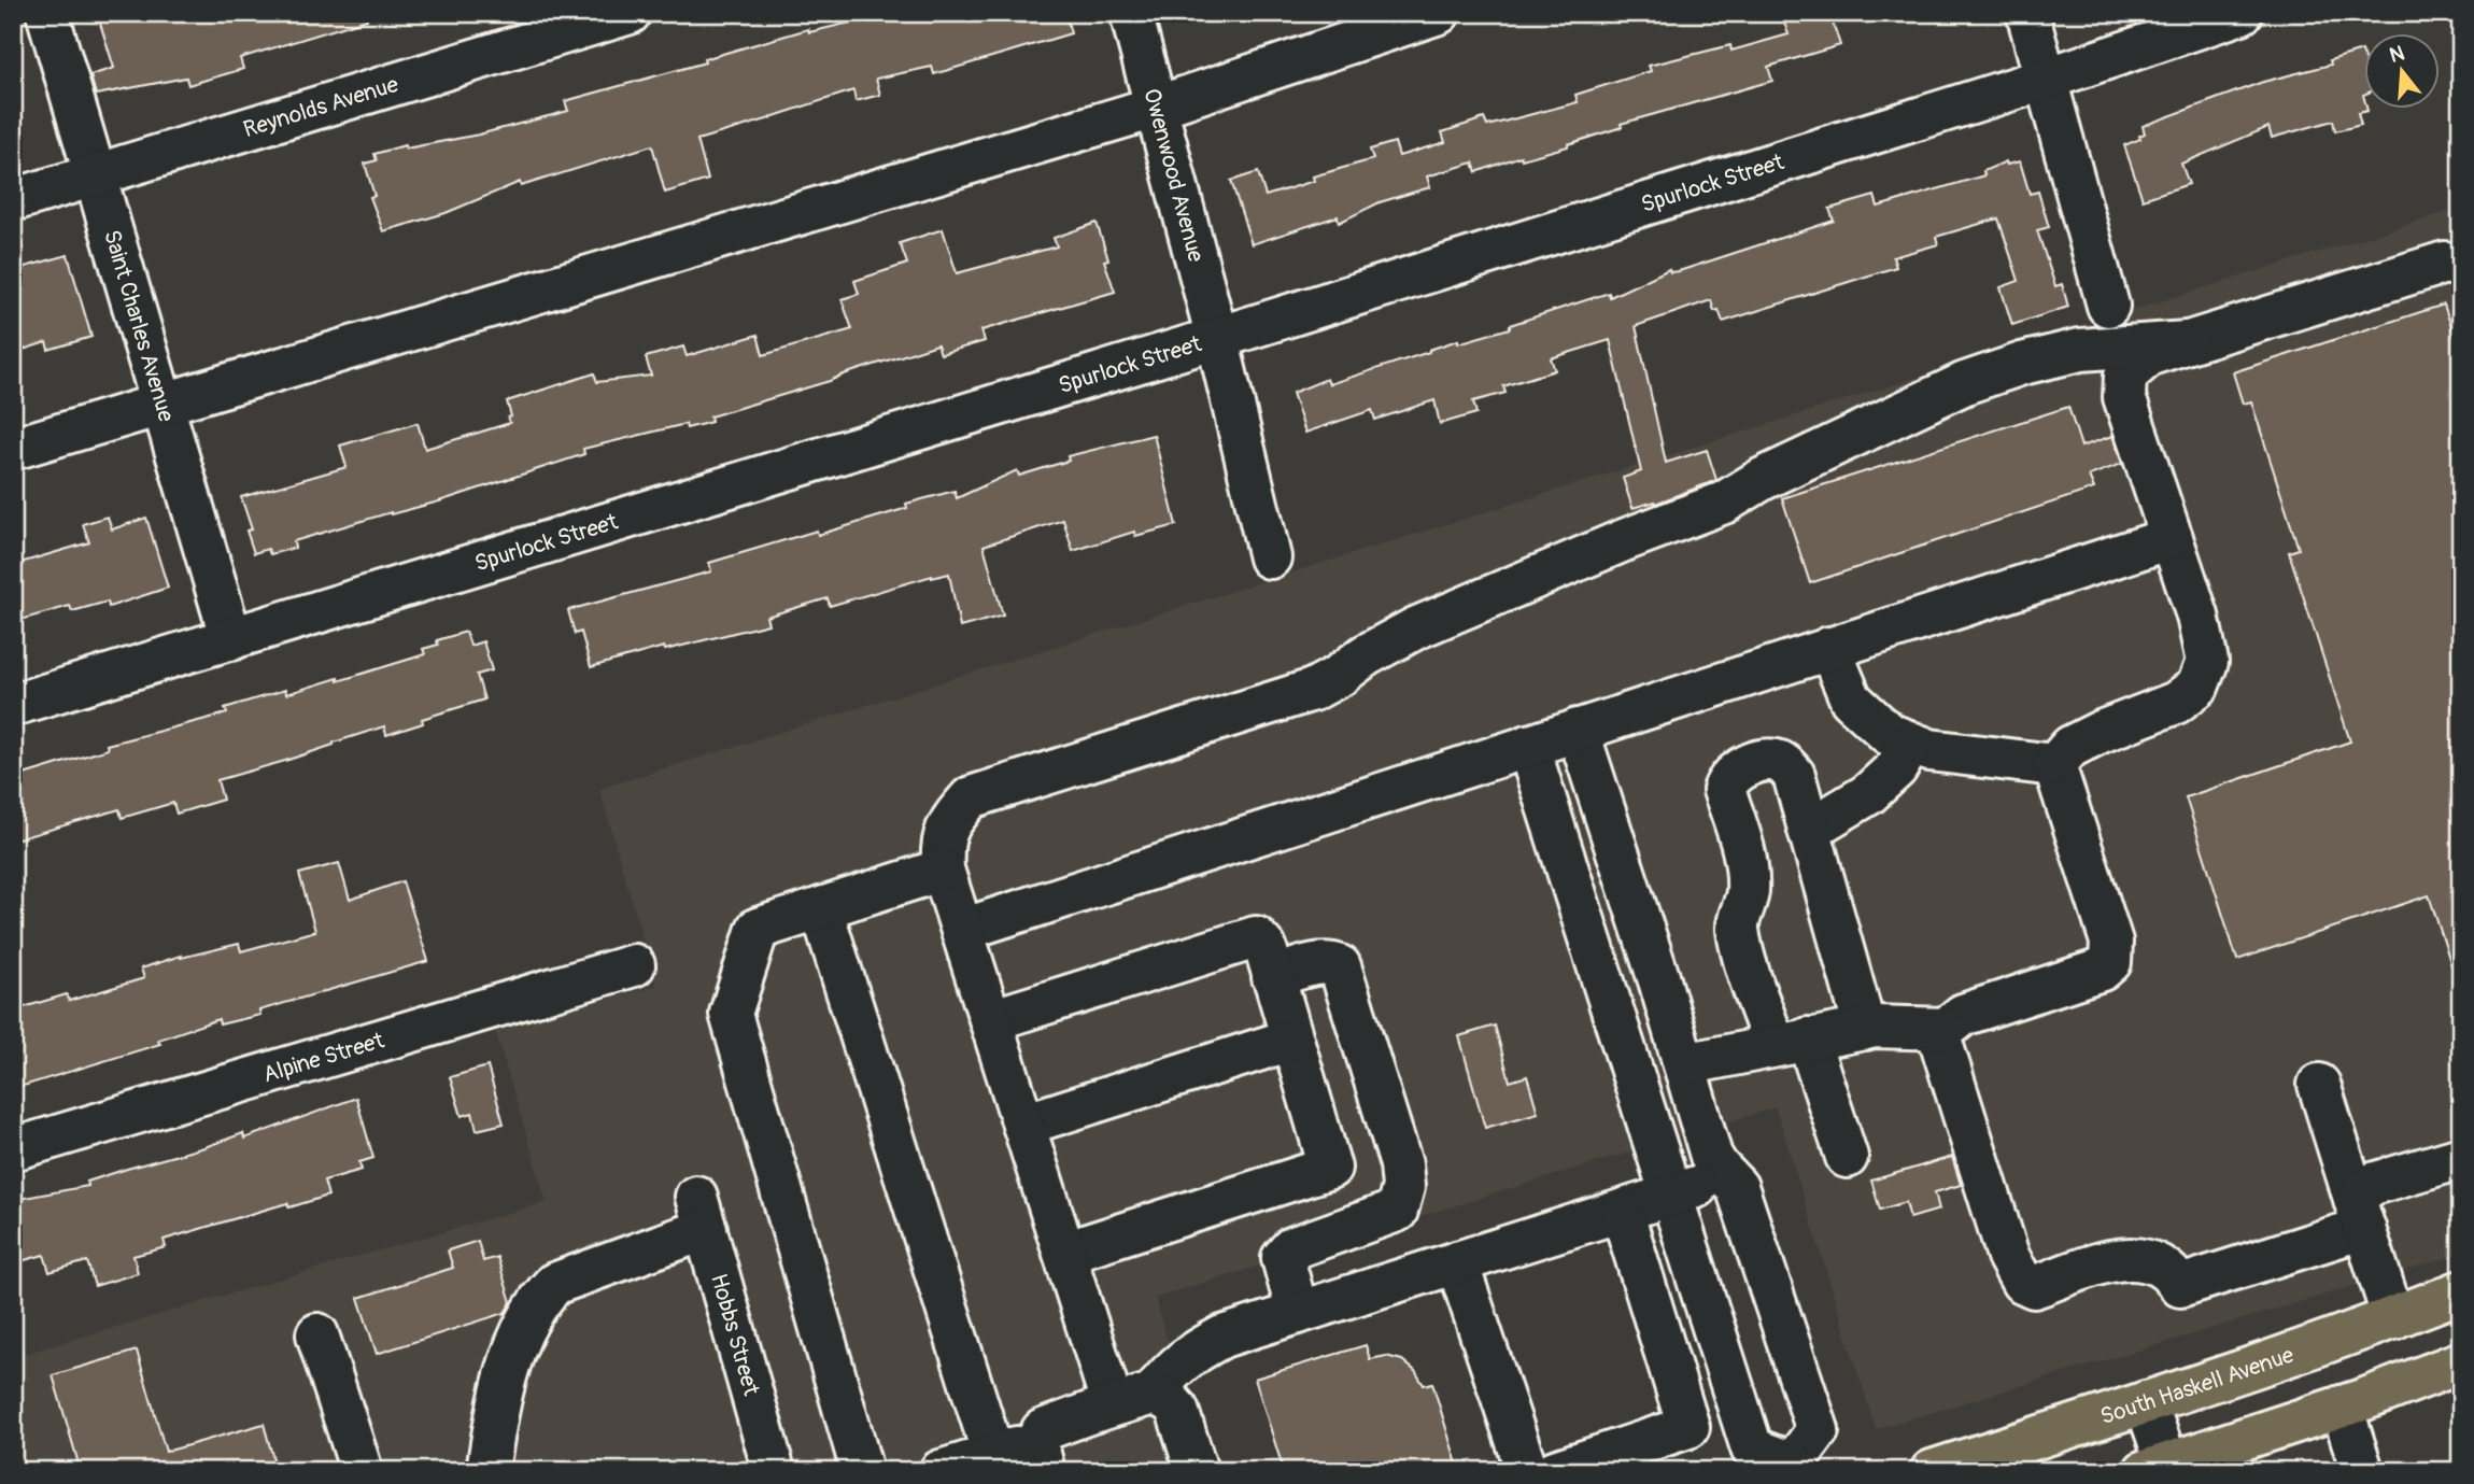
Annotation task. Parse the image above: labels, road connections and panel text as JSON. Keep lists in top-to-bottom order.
{
  "streets": {
    "main road": ["South Haskell Avenue"],
    "street": [
      "Reynolds Avenue",
      "Owenwood Avenue",
      "Spurlock Street",
      "Saint Charles Avenue",
      "Alpine Street",
      "Hobbs Street"
    ]
  },
  "crossings": [
    ["Reynolds Avenue", "Saint Charles Avenue"],
    ["Owenwood Avenue", "Spurlock Street"],
    ["Spurlock Street", "Saint Charles Avenue"]
  ],
  "north": "top"
}
